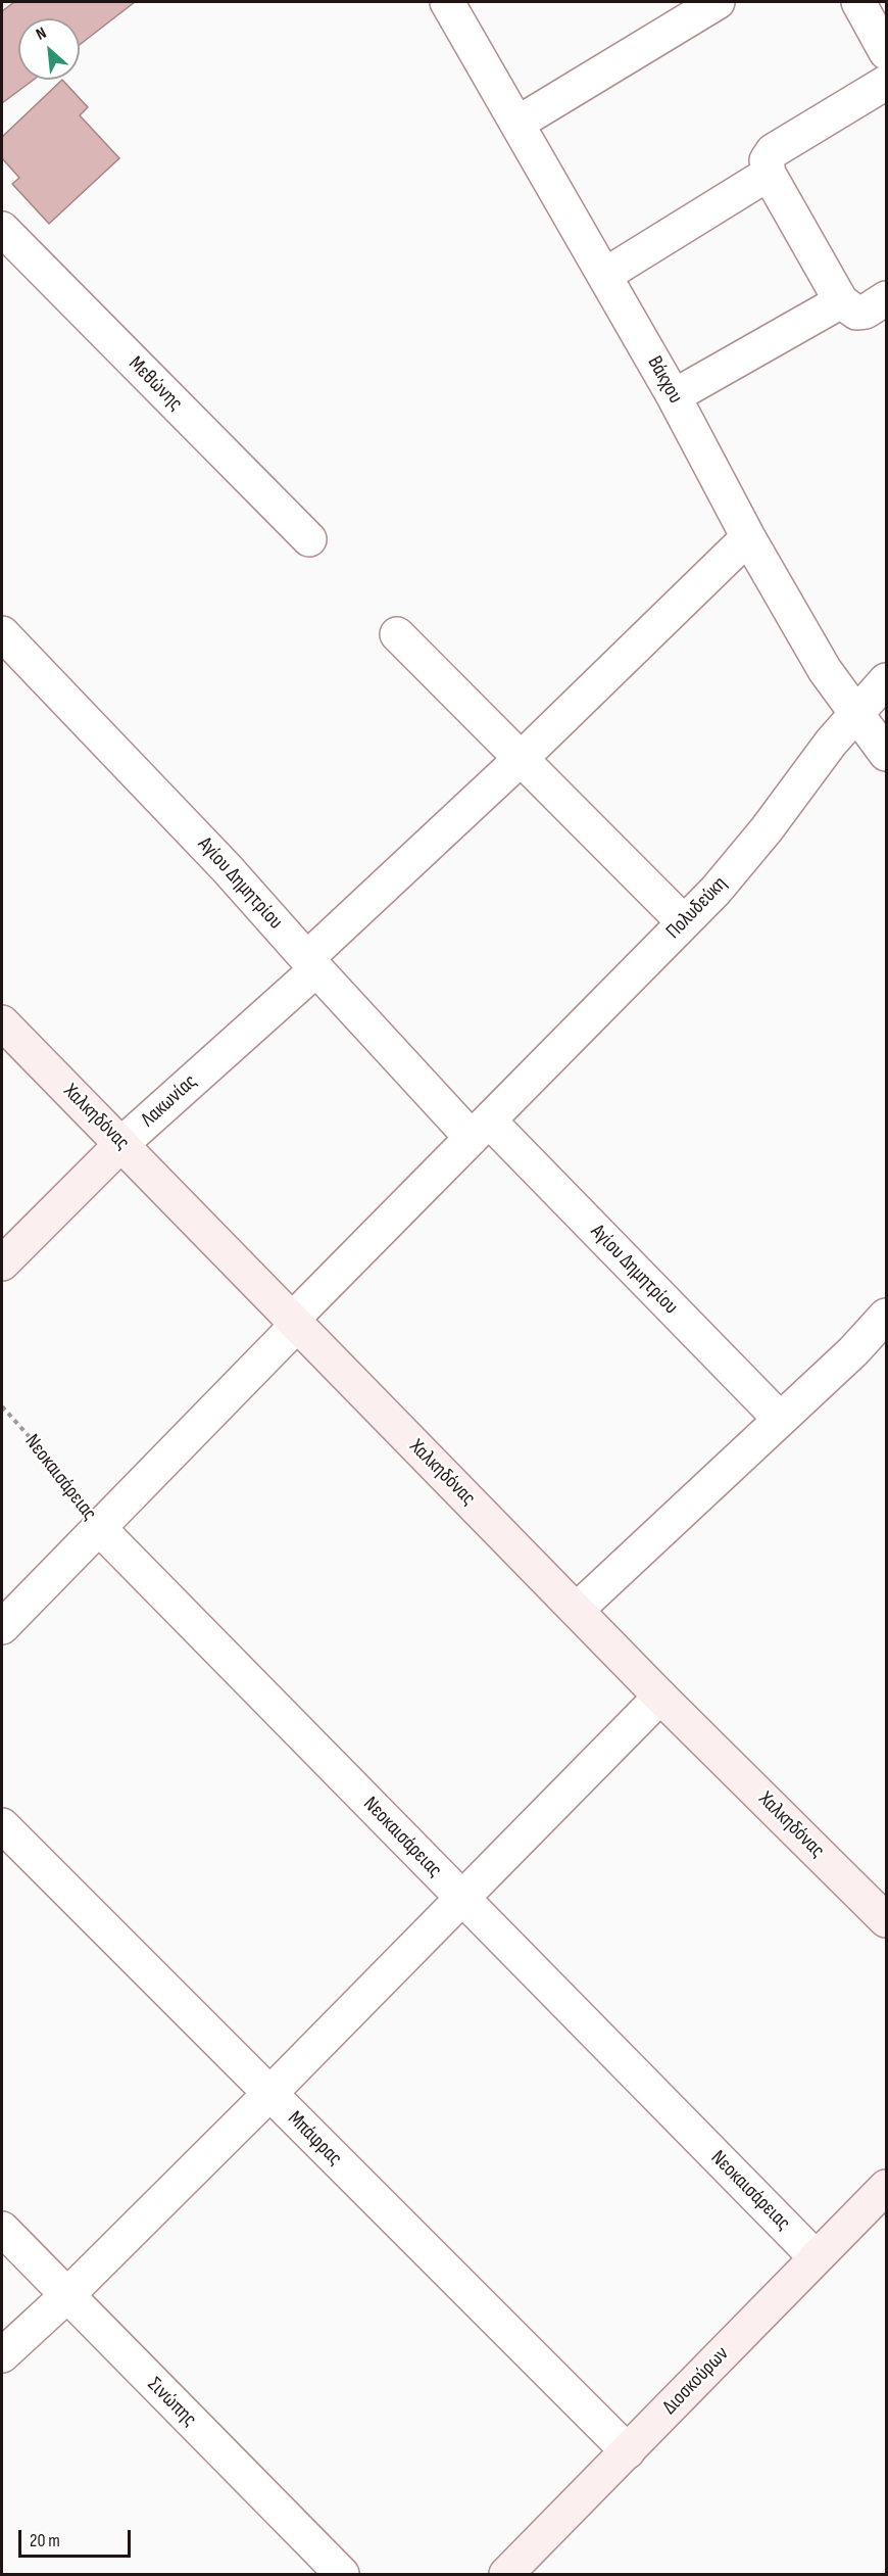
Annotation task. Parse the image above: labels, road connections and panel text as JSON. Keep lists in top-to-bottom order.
{
  "streets": {
    "street": [
      "Βάκχου",
      "Μεθώνης",
      "Αγίου Δημητρίου",
      "Πολυδεύκη",
      "Λακωνίας",
      "Χαλκηδόνας",
      "Νεοκαισάρειας",
      "Μπάφρας",
      "Διοσκούρων",
      "Σινώπης"
    ]
  },
  "crossings": [
    ["Βάκχου", "Πολυδεύκη"],
    ["Βάκχου", "Λακωνίας"],
    ["Αγίου Δημητρίου", "Πολυδεύκη"],
    ["Αγίου Δημητρίου", "Λακωνίας"],
    ["Πολυδεύκη", "Χαλκηδόνας"],
    ["Πολυδεύκη", "Νεοκαισάρειας"],
    ["Λακωνίας", "Χαλκηδόνας"],
    ["Νεοκαισάρειας", "Διοσκούρων"],
    ["Μπάφρας", "Διοσκούρων"]
  ],
  "scale_bar": "20 m",
  "north": "top left"
}
